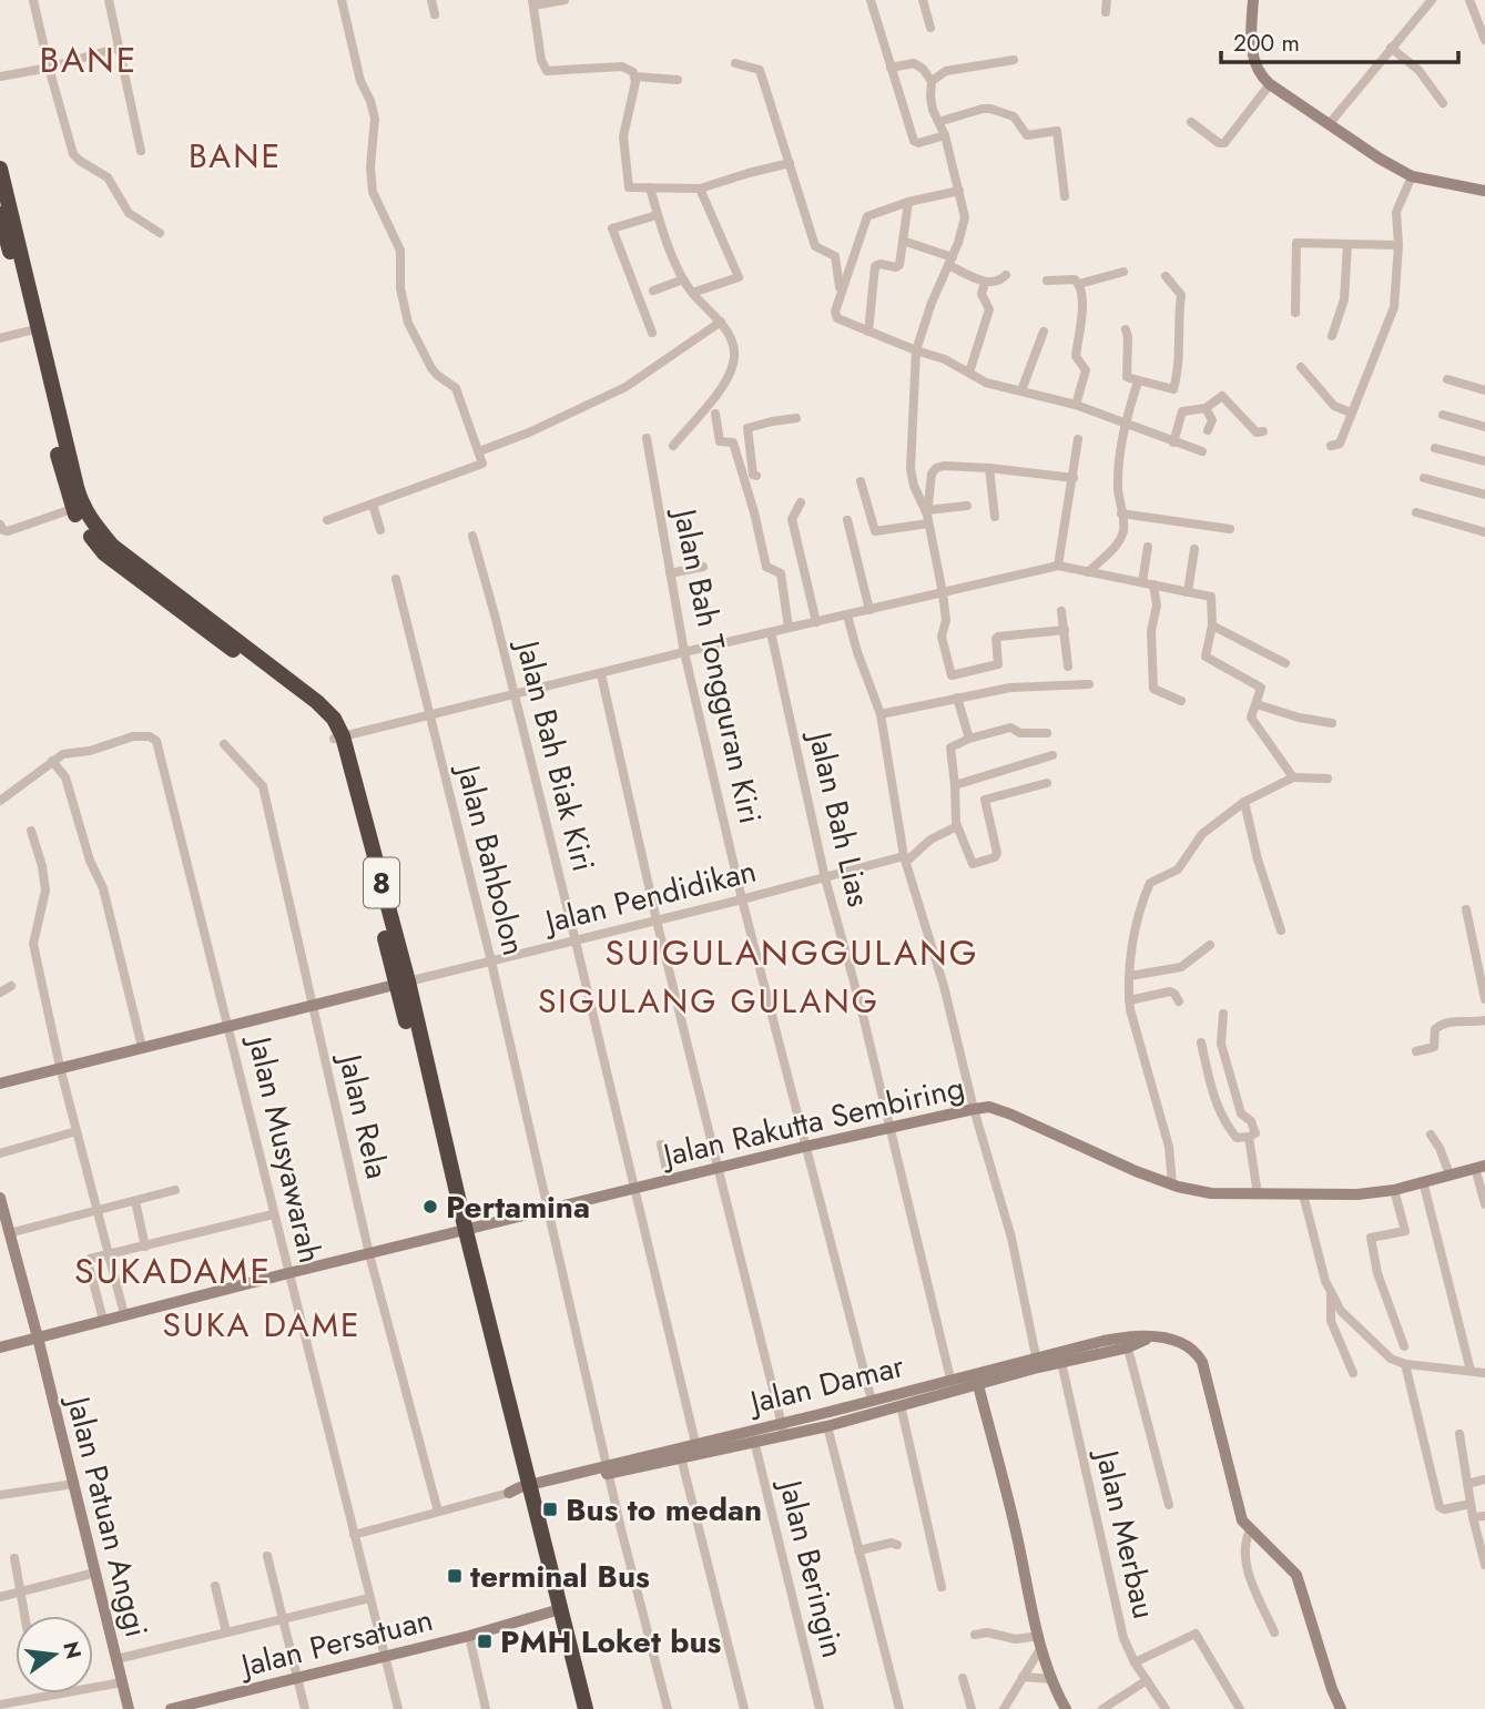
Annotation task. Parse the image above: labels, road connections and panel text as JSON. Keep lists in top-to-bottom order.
{
  "streets": {
    "highway": ["8"],
    "street": [
      "Jalan Bah Tongguran Kiri",
      "Jalan Bah Biak Kiri",
      "Jalan Bah Lias",
      "Jalan Bahbolon",
      "Jalan Pendidikan",
      "Jalan Rela",
      "Jalan Rakutta Sembiring",
      "Jalan Musyawarah",
      "Jalan Damar",
      "Jalan Patuan Anggi",
      "Jalan Merbau",
      "Jalan Beringin",
      "Jalan Persatuan"
    ]
  },
  "crossings": [
    ["Jalan Bah Tongguran Kiri", "Jalan Pendidikan"],
    ["Jalan Bah Tongguran Kiri", "Jalan Rakutta Sembiring"],
    ["Jalan Bah Tongguran Kiri", "Jalan Damar"],
    ["Jalan Bah Biak Kiri", "Jalan Pendidikan"],
    ["Jalan Bah Biak Kiri", "Jalan Rakutta Sembiring"],
    ["Jalan Bah Biak Kiri", "Jalan Damar"],
    ["Jalan Bah Lias", "Jalan Pendidikan"],
    ["Jalan Bah Lias", "Jalan Rakutta Sembiring"],
    ["Jalan Bah Lias", "Jalan Damar"],
    ["Jalan Bahbolon", "Jalan Pendidikan"],
    ["Jalan Bahbolon", "Jalan Rakutta Sembiring"],
    ["Jalan Bahbolon", "Jalan Damar"],
    ["8", "Jalan Pendidikan"],
    ["8", "Jalan Rakutta Sembiring"],
    ["8", "Jalan Damar"],
    ["8", "Jalan Persatuan"],
    ["Jalan Pendidikan", "Jalan Rela"],
    ["Jalan Pendidikan", "Jalan Musyawarah"],
    ["Jalan Rela", "Jalan Rakutta Sembiring"],
    ["Jalan Rakutta Sembiring", "Jalan Musyawarah"],
    ["Jalan Rakutta Sembiring", "Jalan Patuan Anggi"],
    ["Jalan Musyawarah", "Jalan Persatuan"],
    ["Jalan Damar", "Jalan Merbau"],
    ["Jalan Damar", "Jalan Beringin"]
  ],
  "districts": [
    "BANE",
    "BANE",
    "SUIGULANGGULANG",
    "SIGULANG GULANG",
    "SUKADAME",
    "SUKA DAME"
  ],
  "places": {
    "other": ["Pertamina"],
    "transit": ["Bus to medan", "terminal Bus", "PMH Loket bus"]
  },
  "scale_bar": "200 m",
  "north": "right"
}
